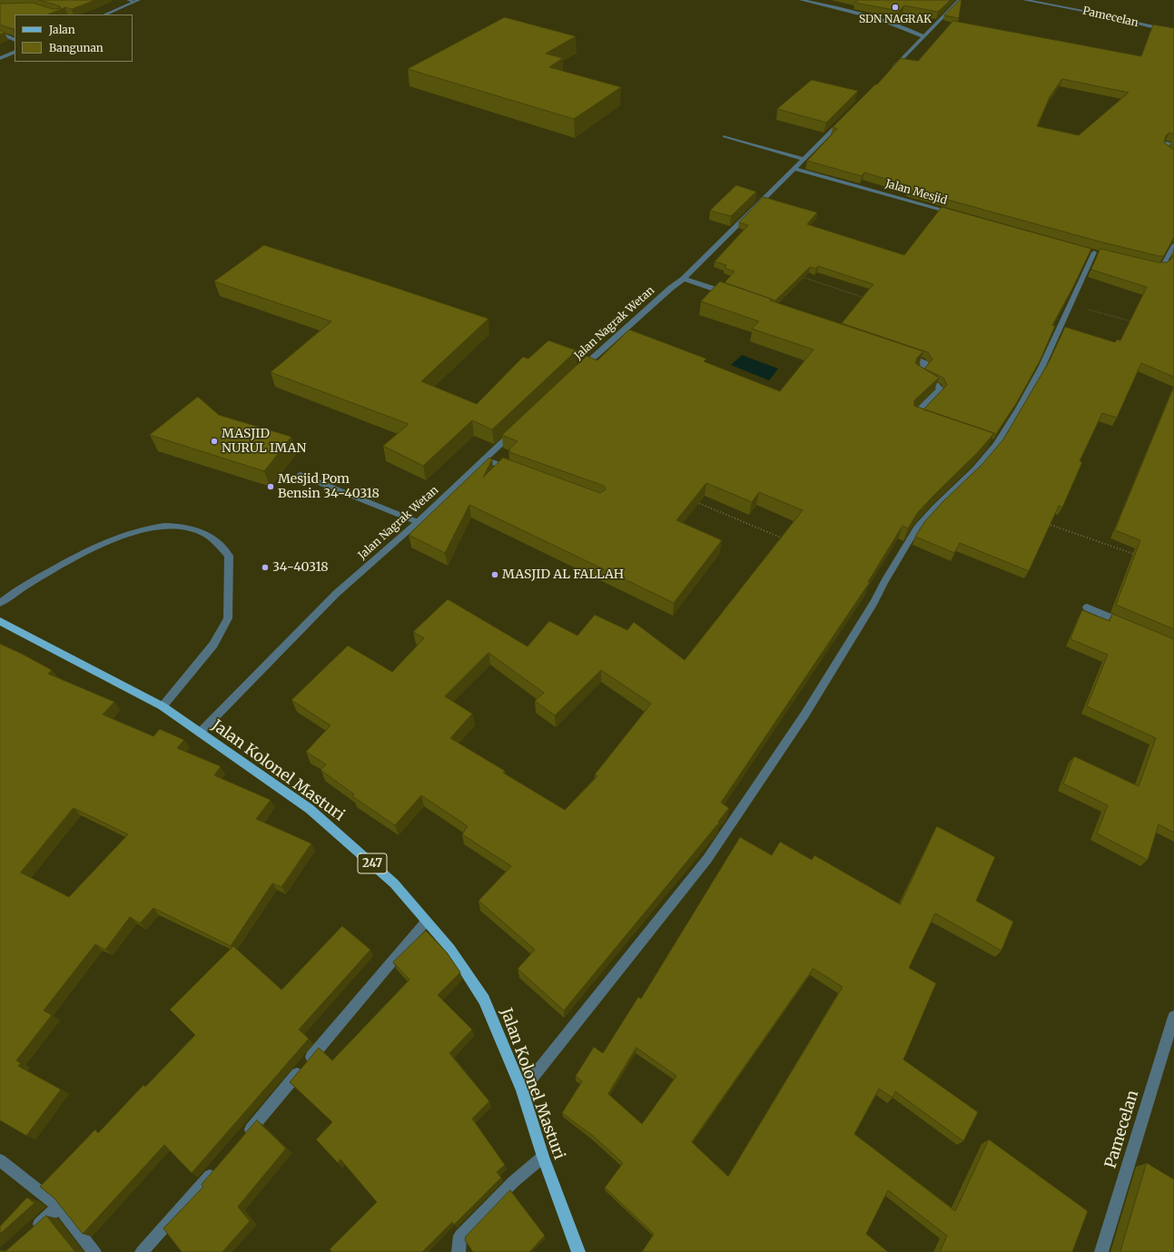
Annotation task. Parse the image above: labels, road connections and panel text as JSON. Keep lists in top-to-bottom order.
{
  "streets": {
    "main road": ["Jalan Kolonel Masturi", "247"],
    "street": ["Pamecelan", "Jalan Mesjid", "Jalan Nagrak Wetan"]
  },
  "crossings": [
    ["Jalan Mesjid", "Jalan Nagrak Wetan"],
    ["Jalan Nagrak Wetan", "Jalan Kolonel Masturi"]
  ],
  "places": [
    "SDN NAGRAK",
    "MASJID NURUL IMAN",
    "Mesjid Pom Bensin 34-40318",
    "34-40318",
    "MASJID AL FALLAH"
  ],
  "legend": ["Jalan", "Bangunan"]
}
